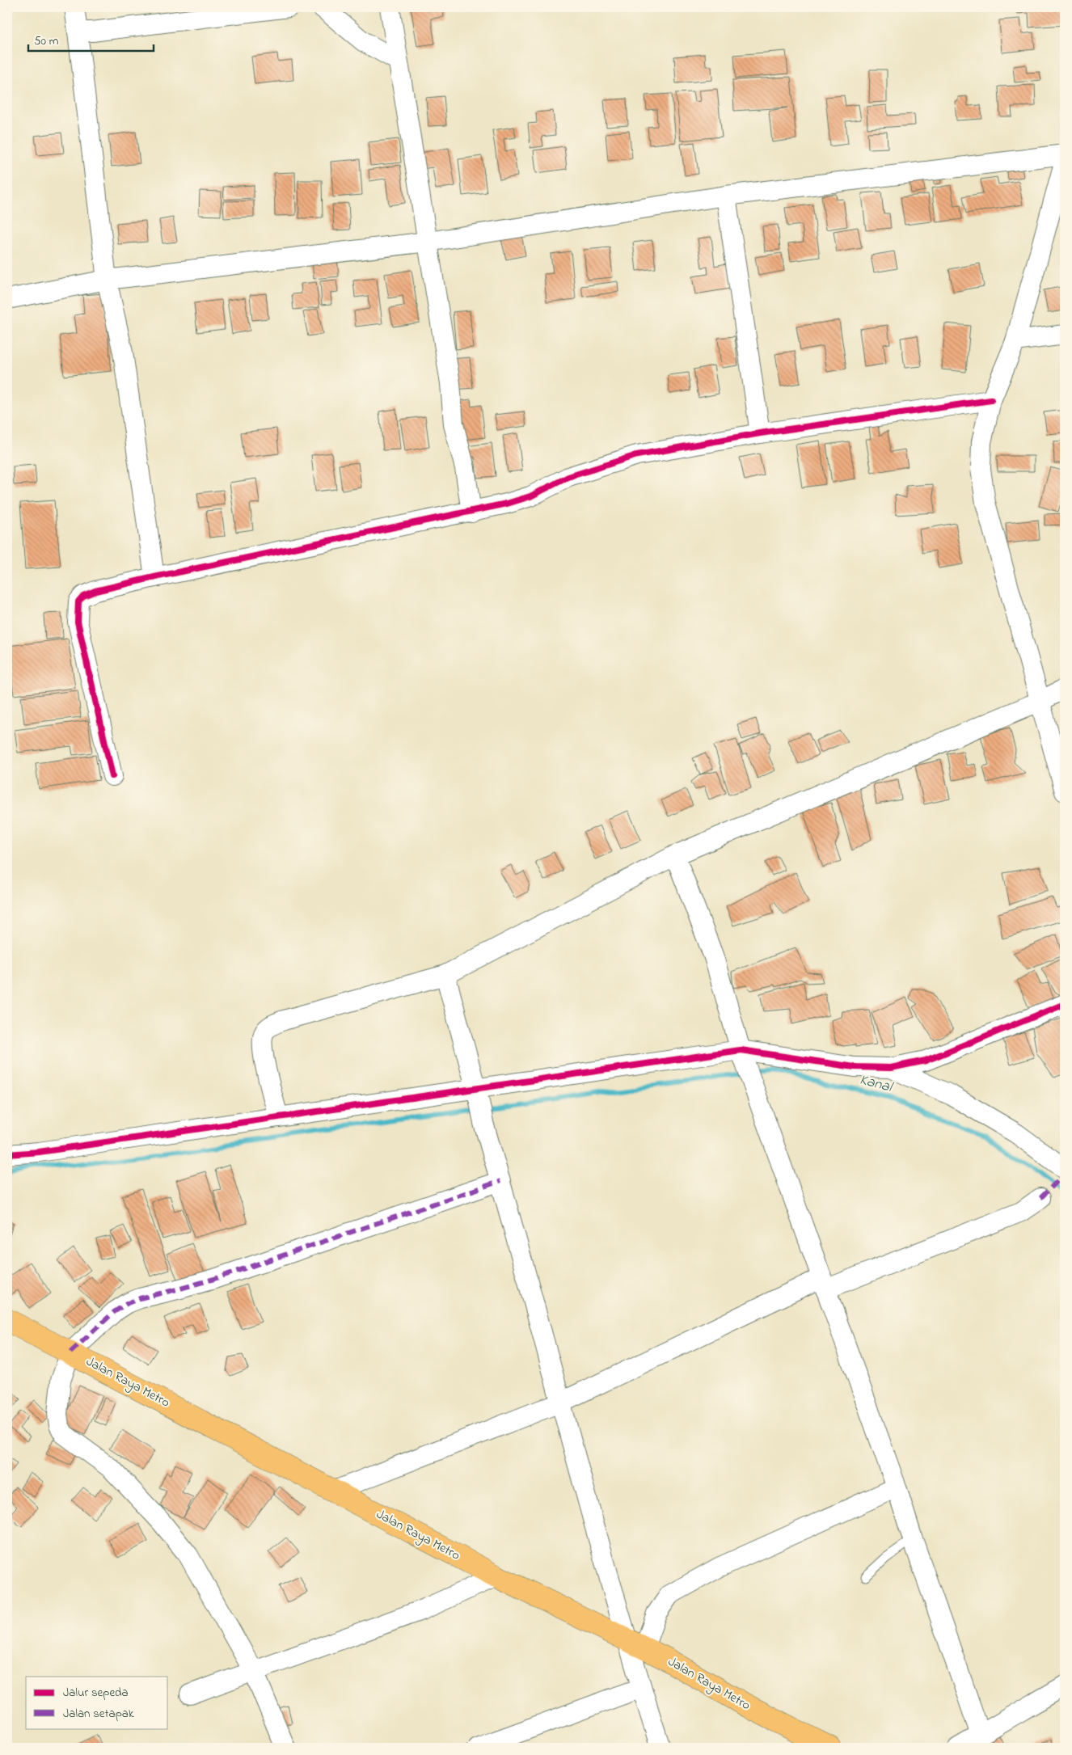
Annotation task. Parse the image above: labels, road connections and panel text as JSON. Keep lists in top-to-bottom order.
{
  "streets": {
    "highway": ["Jalan Raya Metro"]
  },
  "water": ["Kanal"],
  "legend": ["Jalur sepeda", "Jalan setapak"],
  "scale_bar": "50 m"
}
